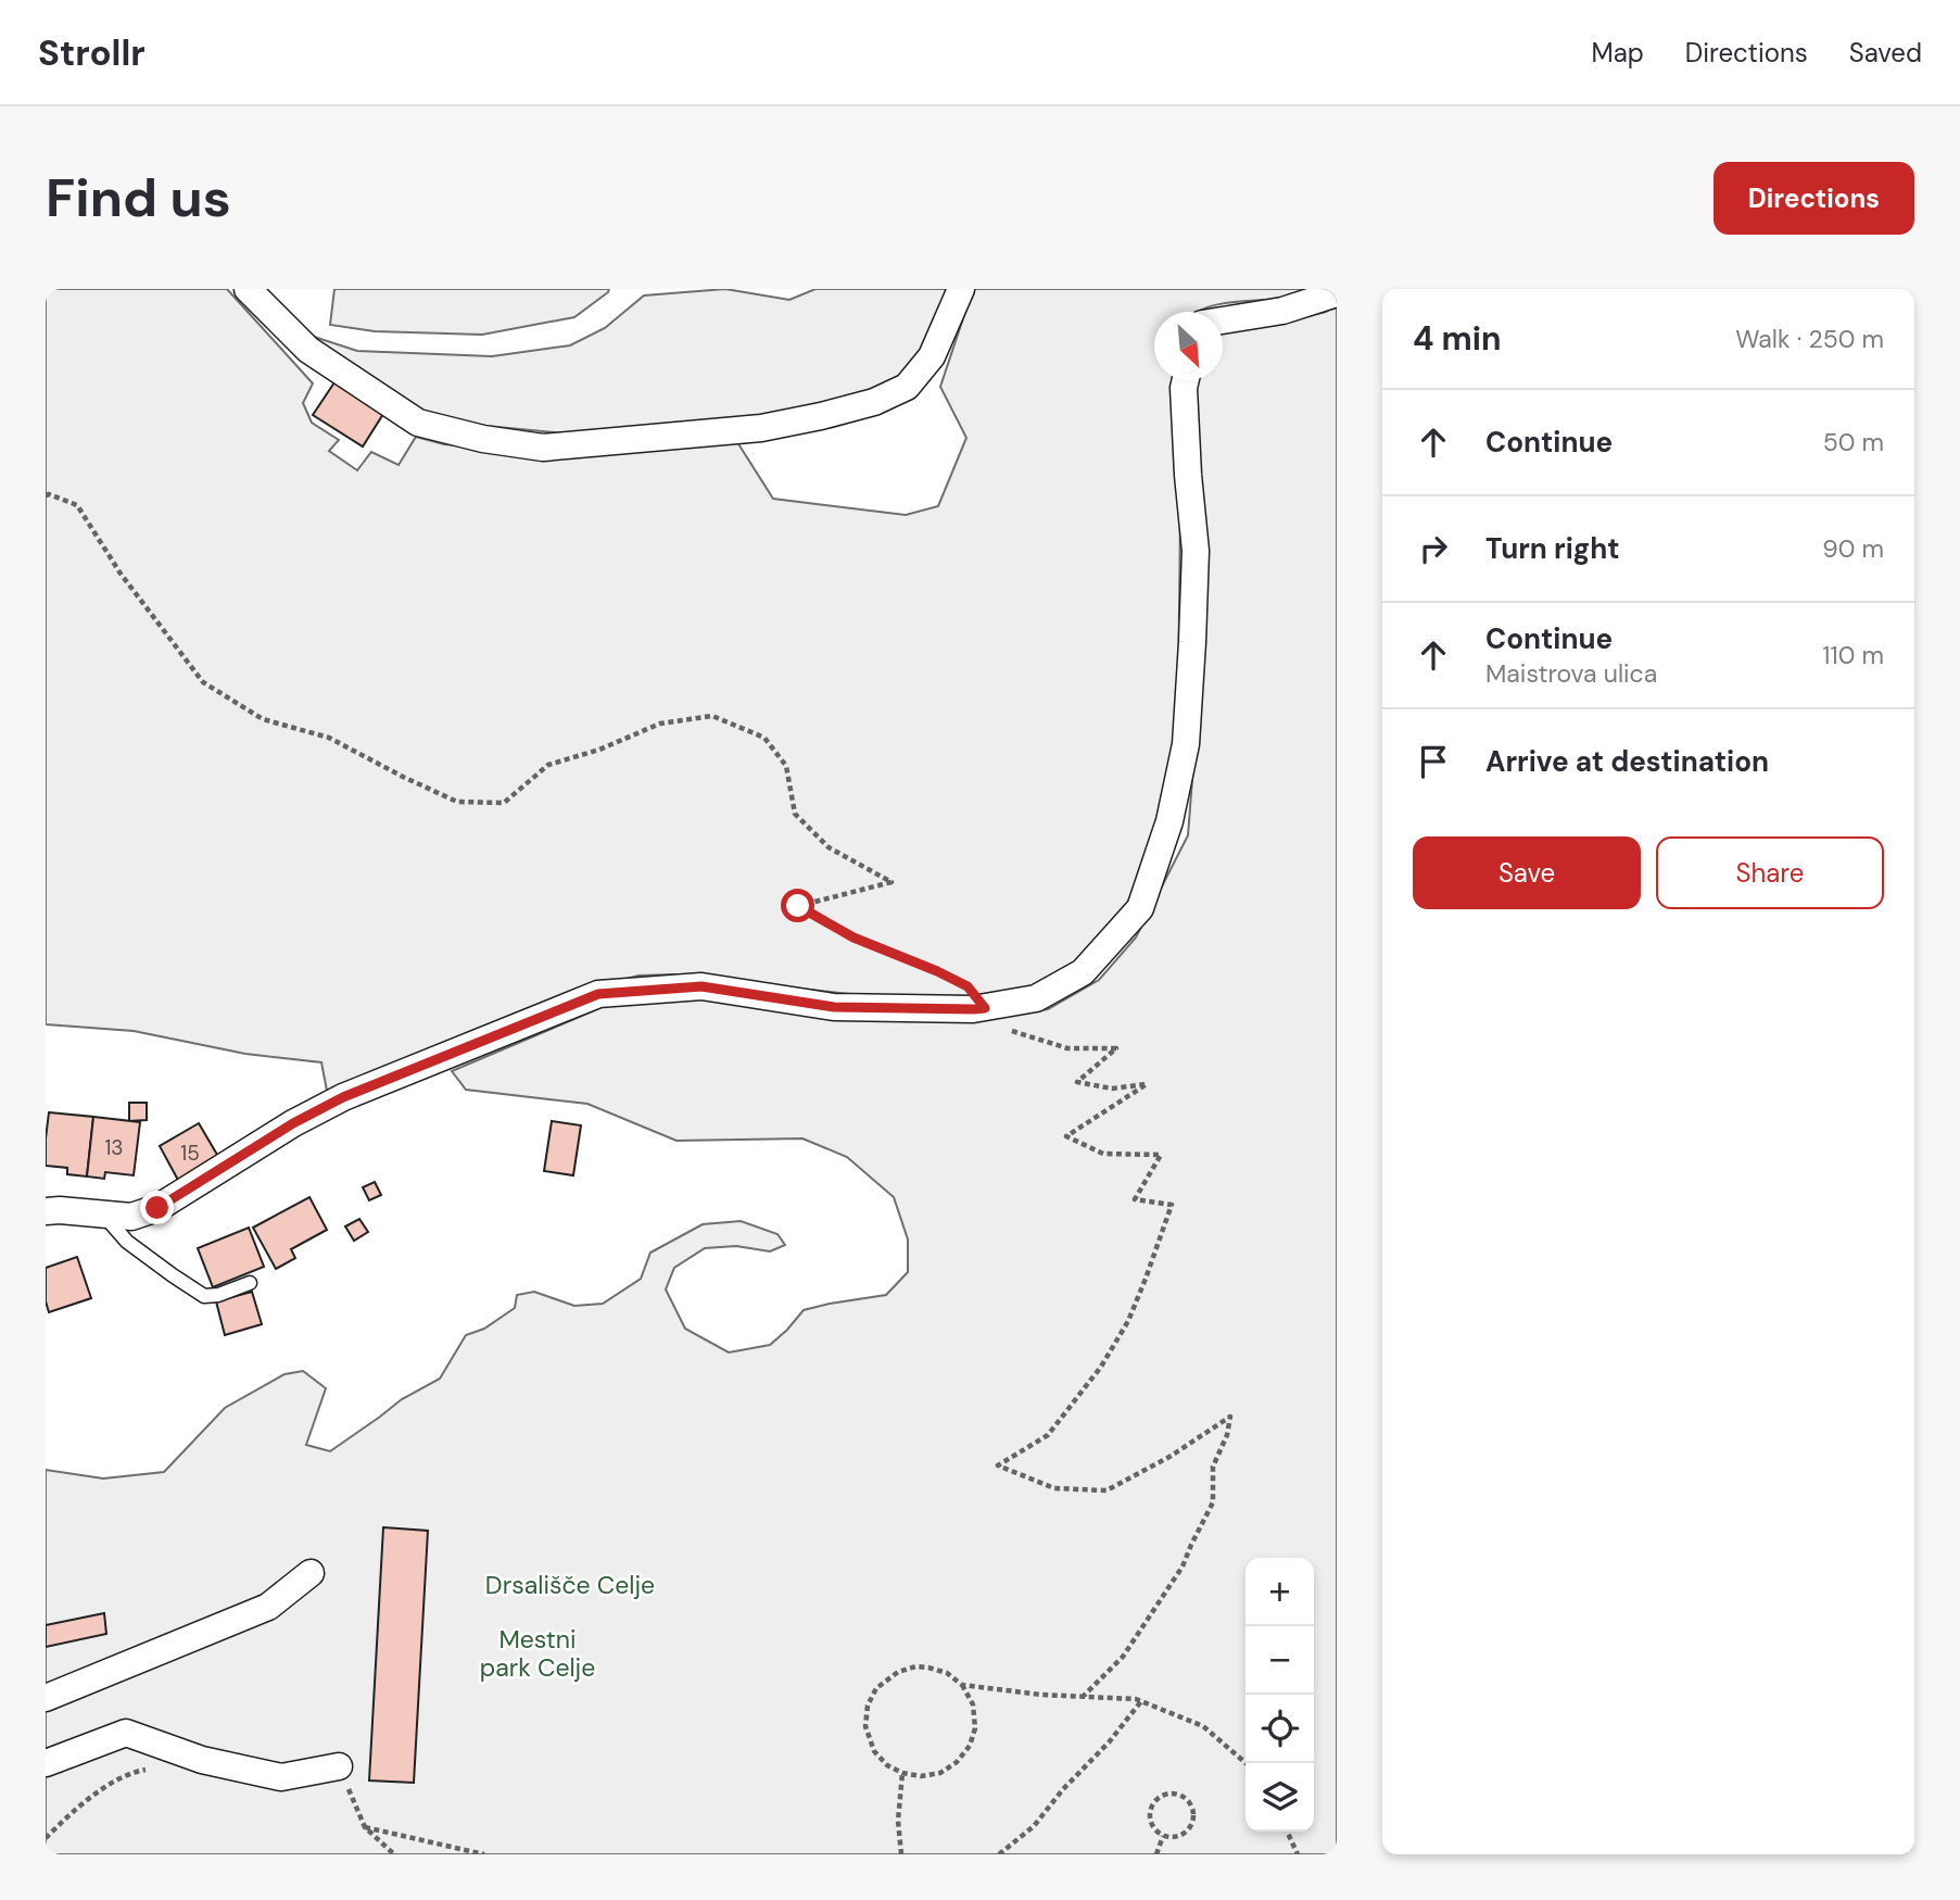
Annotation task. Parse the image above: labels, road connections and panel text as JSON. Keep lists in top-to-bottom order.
{
  "parks": ["Drsališče Celje", "Mestni park Celje"],
  "house_numbers": ["13", "15"],
  "north": "bottom right",
  "page": {
    "header": "Strollr",
    "nav": ["Map", "Directions", "Saved"],
    "buttons": [
      "Directions",
      ["Save", "Share"]
    ],
    "title": "Find us",
    "heading": ["4 min", "Walk · 250 m"],
    "list": [
      ["Continue", "50 m"],
      ["Turn right", "90 m"],
      ["Continue", "Maistrova ulica", "110 m"],
      "Arrive at destination"
    ],
    "map_buttons": ["+", "−"]
  }
}
